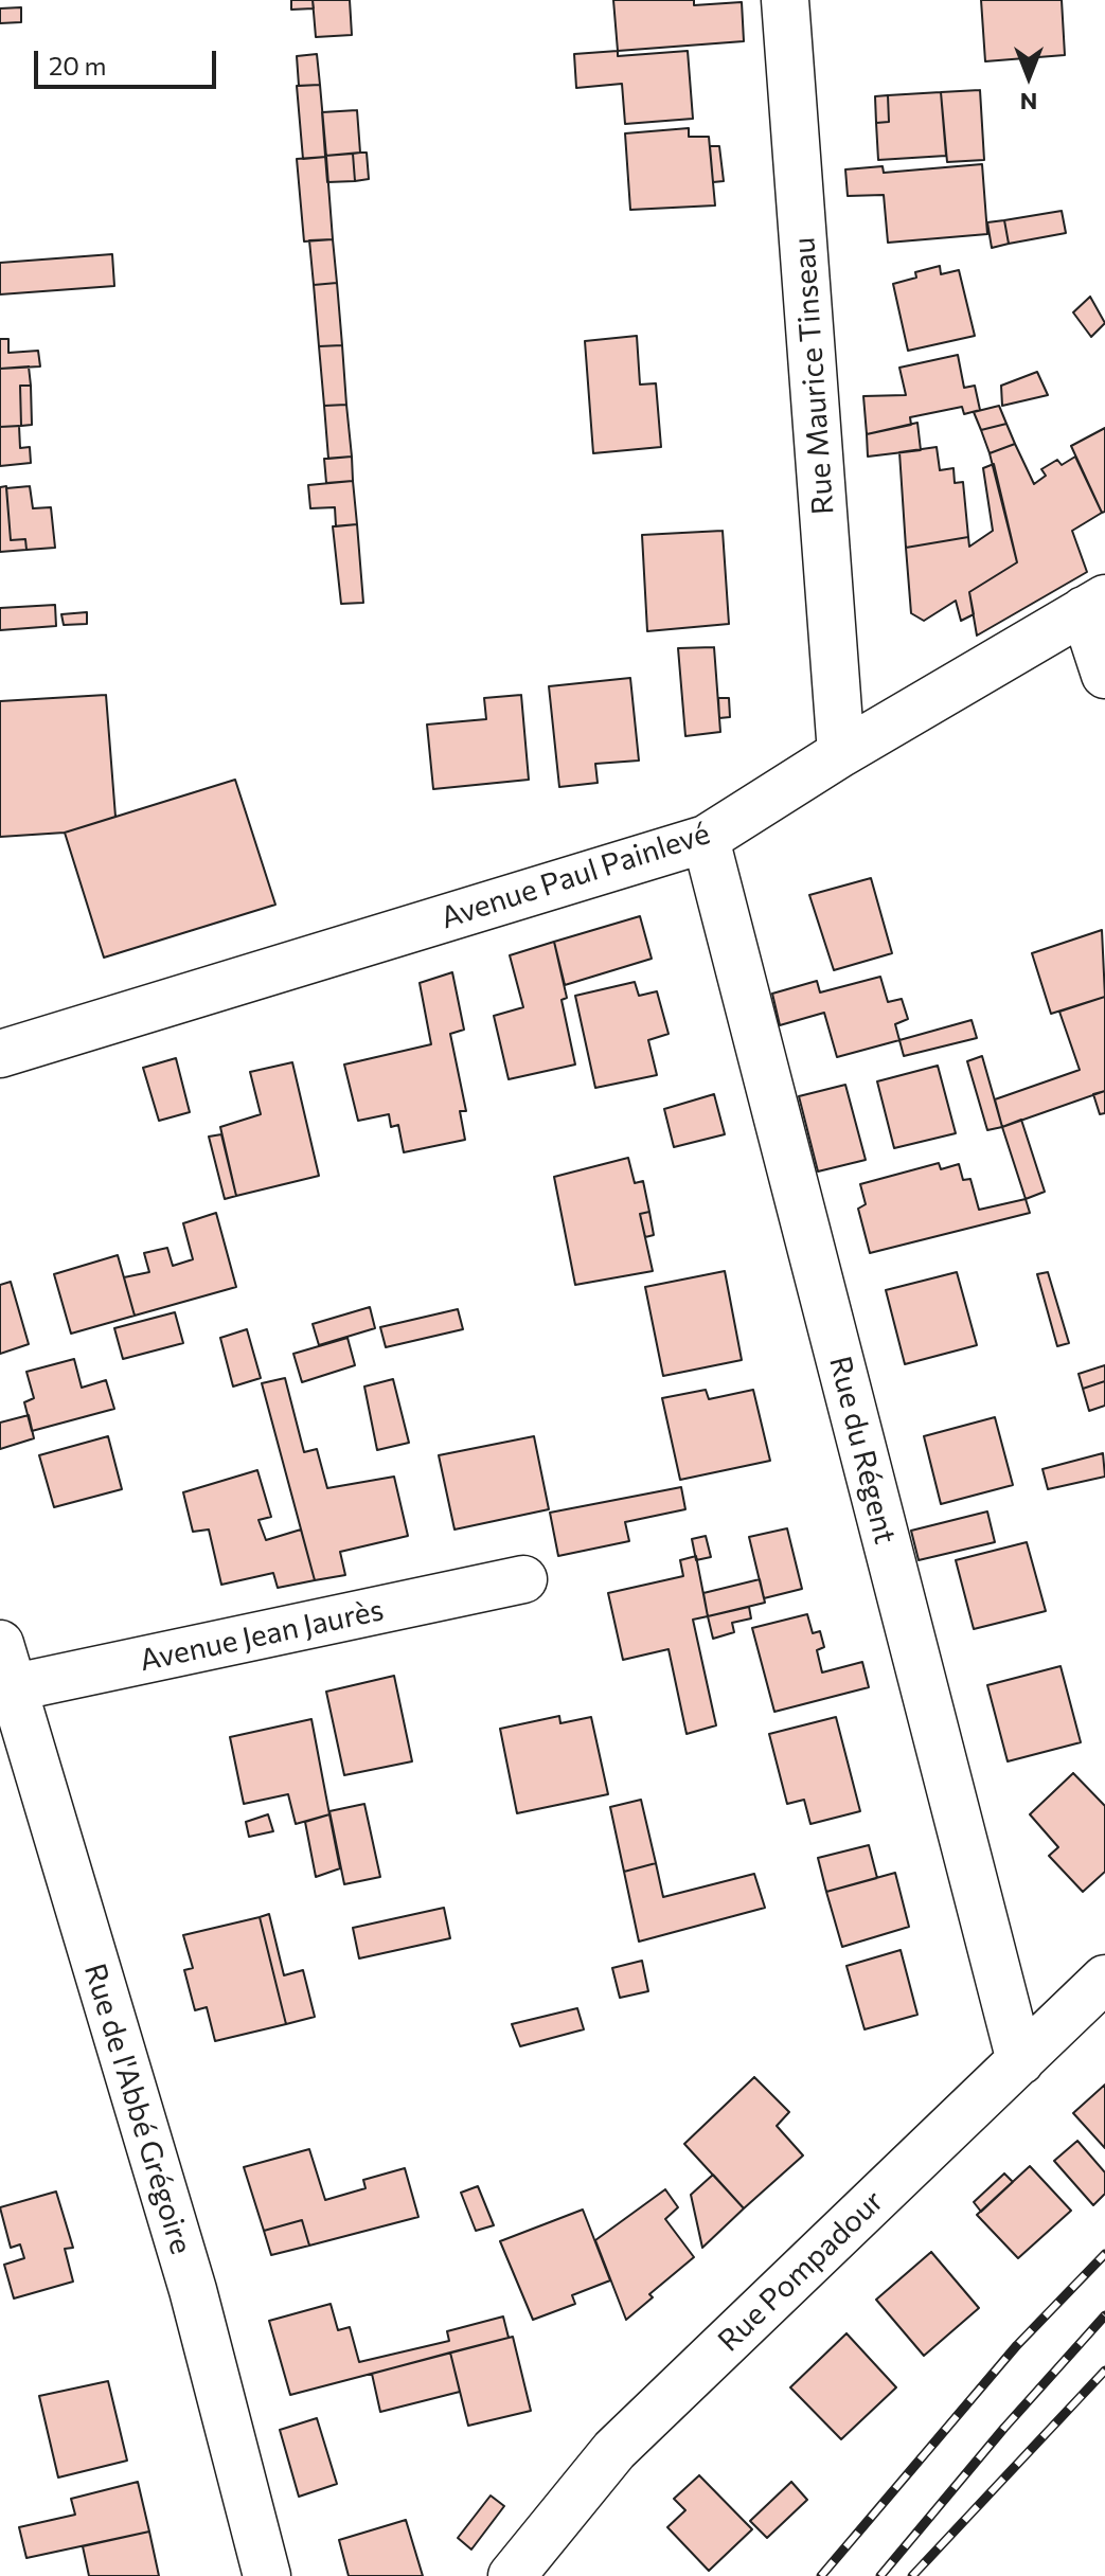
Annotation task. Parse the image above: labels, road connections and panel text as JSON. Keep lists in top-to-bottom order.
{
  "streets": {
    "street": [
      "Rue Maurice Tinseau",
      "Avenue Paul Painlevé",
      "Rue du Régent",
      "Avenue Jean Jaurès",
      "Rue de l'Abbé Grégoire",
      "Rue Pompadour"
    ]
  },
  "crossings": [
    ["Rue Maurice Tinseau", "Avenue Paul Painlevé"],
    ["Avenue Paul Painlevé", "Rue du Régent"],
    ["Rue du Régent", "Rue Pompadour"],
    ["Avenue Jean Jaurès", "Rue de l'Abbé Grégoire"]
  ],
  "scale_bar": "20 m",
  "north": "bottom"
}
